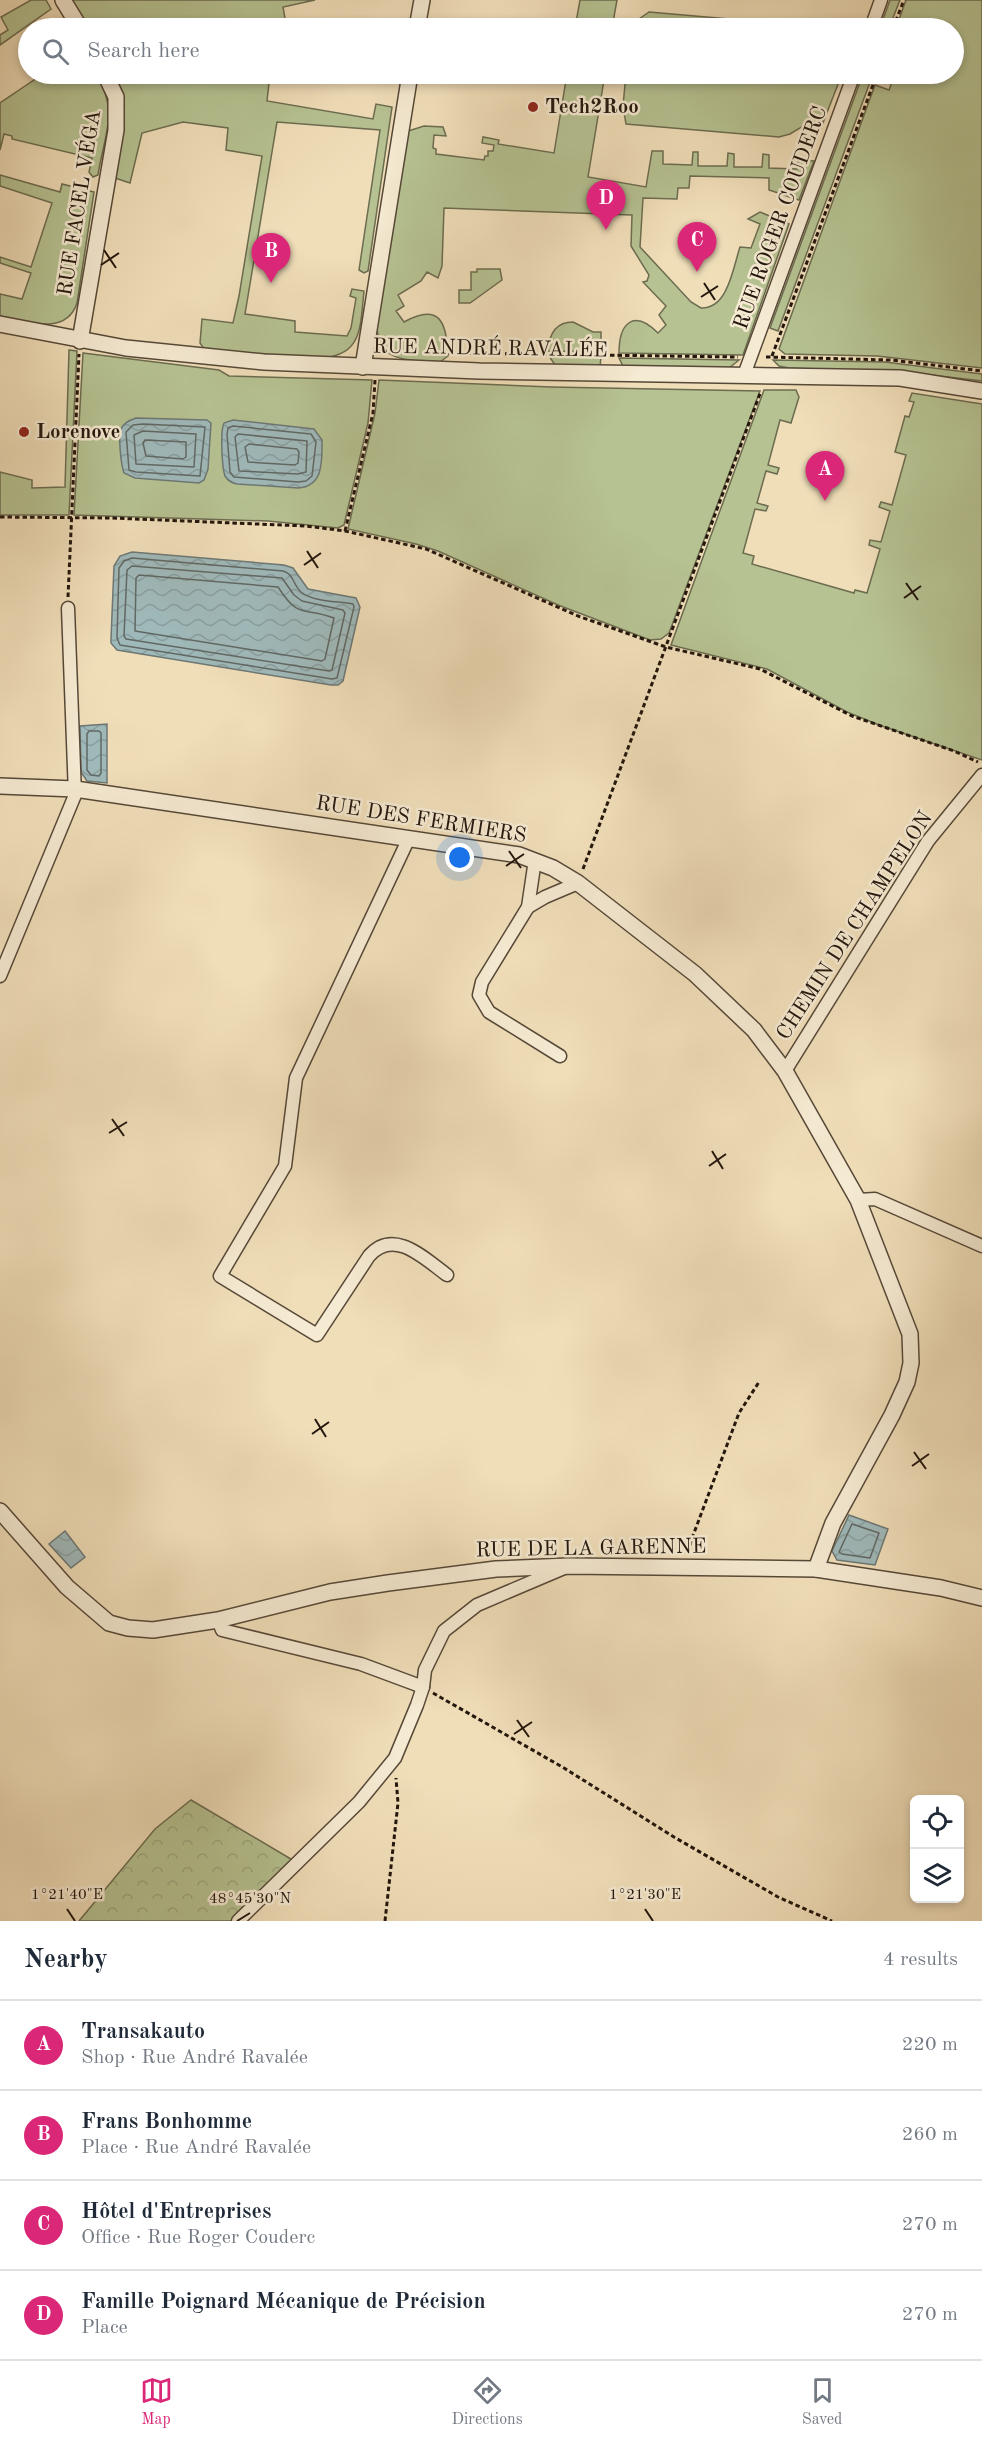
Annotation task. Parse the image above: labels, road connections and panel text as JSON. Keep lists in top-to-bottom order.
{
  "streets": {
    "street": [
      "RUE FACEL VÉGA",
      "RUE ROGER COUDERC",
      "RUE ANDRÉ RAVALÉE",
      "RUE DES FERMIERS",
      "CHEMIN DE CHAMPELON",
      "RUE DE LA GARENNE"
    ]
  },
  "crossings": [
    ["RUE FACEL VÉGA", "RUE ANDRÉ RAVALÉE"],
    ["RUE ROGER COUDERC", "RUE ANDRÉ RAVALÉE"],
    ["RUE DES FERMIERS", "CHEMIN DE CHAMPELON"],
    ["RUE DES FERMIERS", "RUE DE LA GARENNE"]
  ],
  "places": ["Tech2Roo", "Lorenove"],
  "page": {
    "search": "Search here",
    "pins": [
      "D",
      "C",
      "B",
      "A"
    ],
    "heading": ["Nearby", "4 results"],
    "list": [
      {
        "mark": "A",
        "name": "Transakauto",
        "note": "Shop · Rue André Ravalée",
        "value": "220 m"
      },
      {
        "mark": "B",
        "name": "Frans Bonhomme",
        "note": "Place · Rue André Ravalée",
        "value": "260 m"
      },
      {
        "mark": "C",
        "name": "Hôtel d'Entreprises",
        "note": "Office · Rue Roger Couderc",
        "value": "270 m"
      },
      {
        "mark": "D",
        "name": "Famille Poignard Mécanique de Précision",
        "note": "Place",
        "value": "270 m"
      }
    ],
    "nav": ["Map", "Directions", "Saved"]
  },
  "coordinates": ["1°21'40\"E", "1°21'30\"E", "48°45'30\"N"]
}
